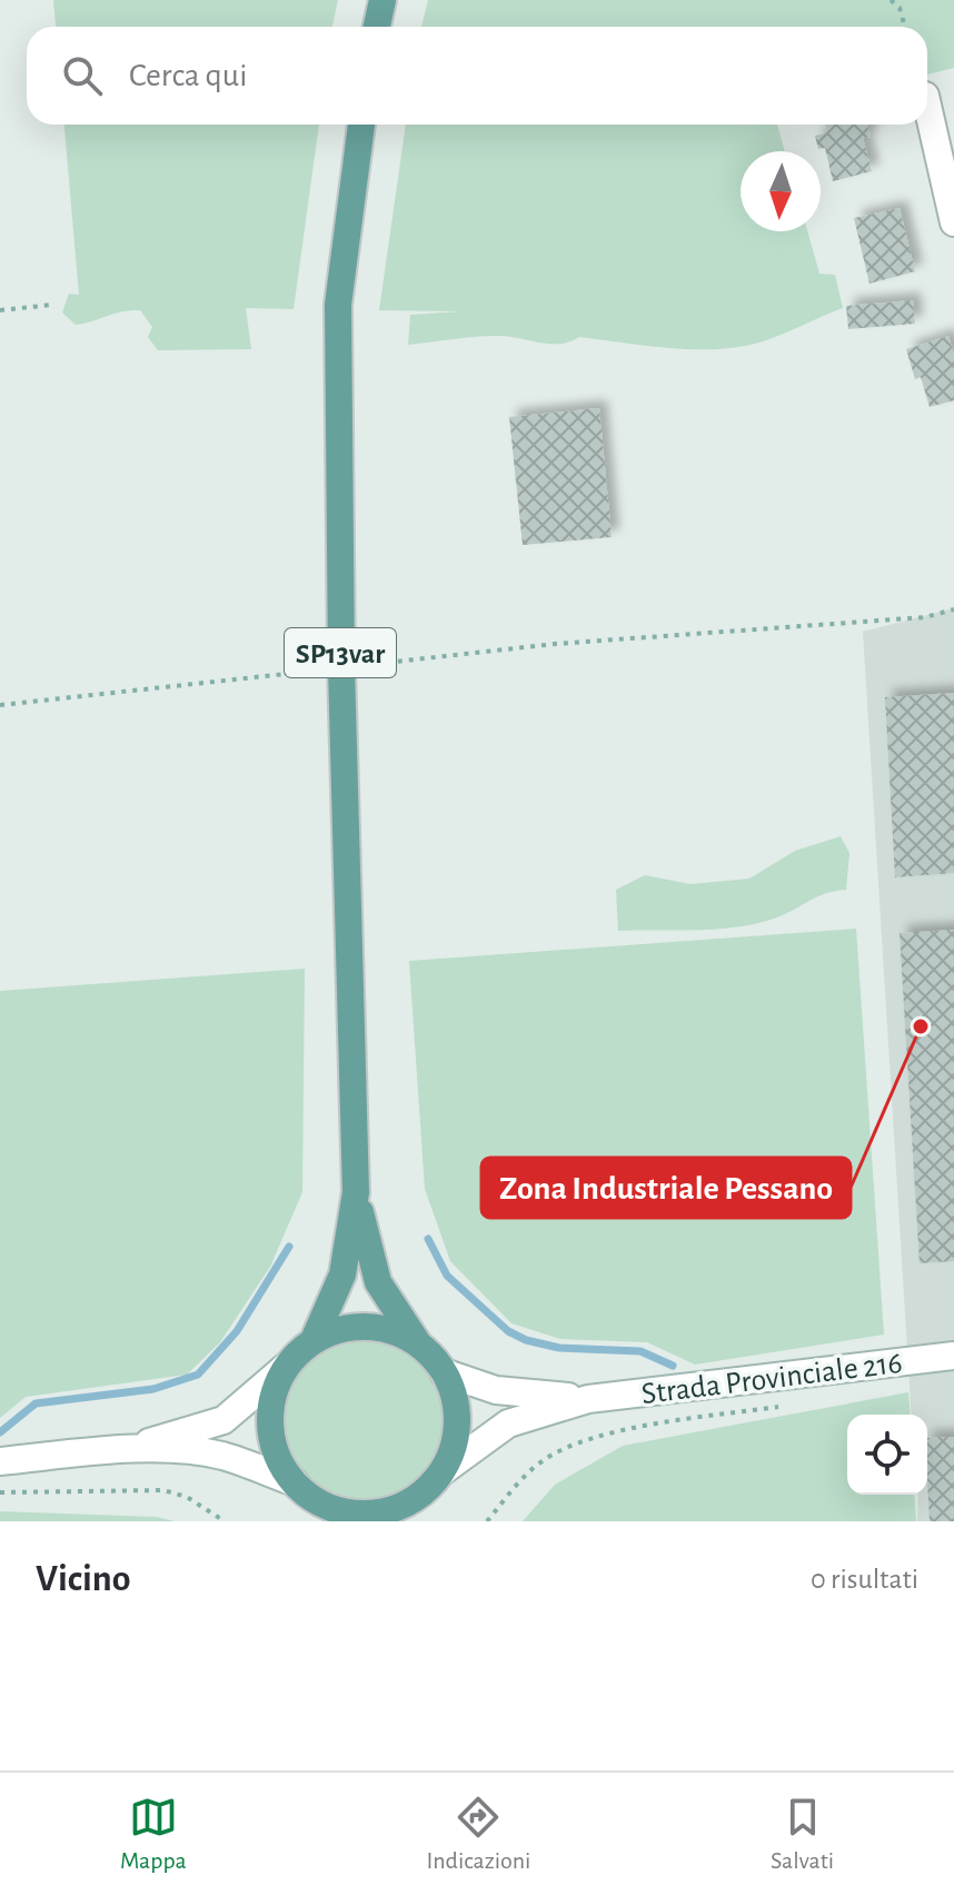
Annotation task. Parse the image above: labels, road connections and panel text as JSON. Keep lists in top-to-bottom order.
{
  "streets": {
    "main road": ["SP13var"],
    "street": ["Strada Provinciale 216"]
  },
  "crossings": [
    ["SP13var", "Strada Provinciale 216"]
  ],
  "places": ["Zona Industriale Pessano"],
  "north": "bottom",
  "page": {
    "search": "Cerca qui",
    "heading": ["Vicino", "0 risultati"],
    "nav": ["Mappa", "Indicazioni", "Salvati"]
  }
}
